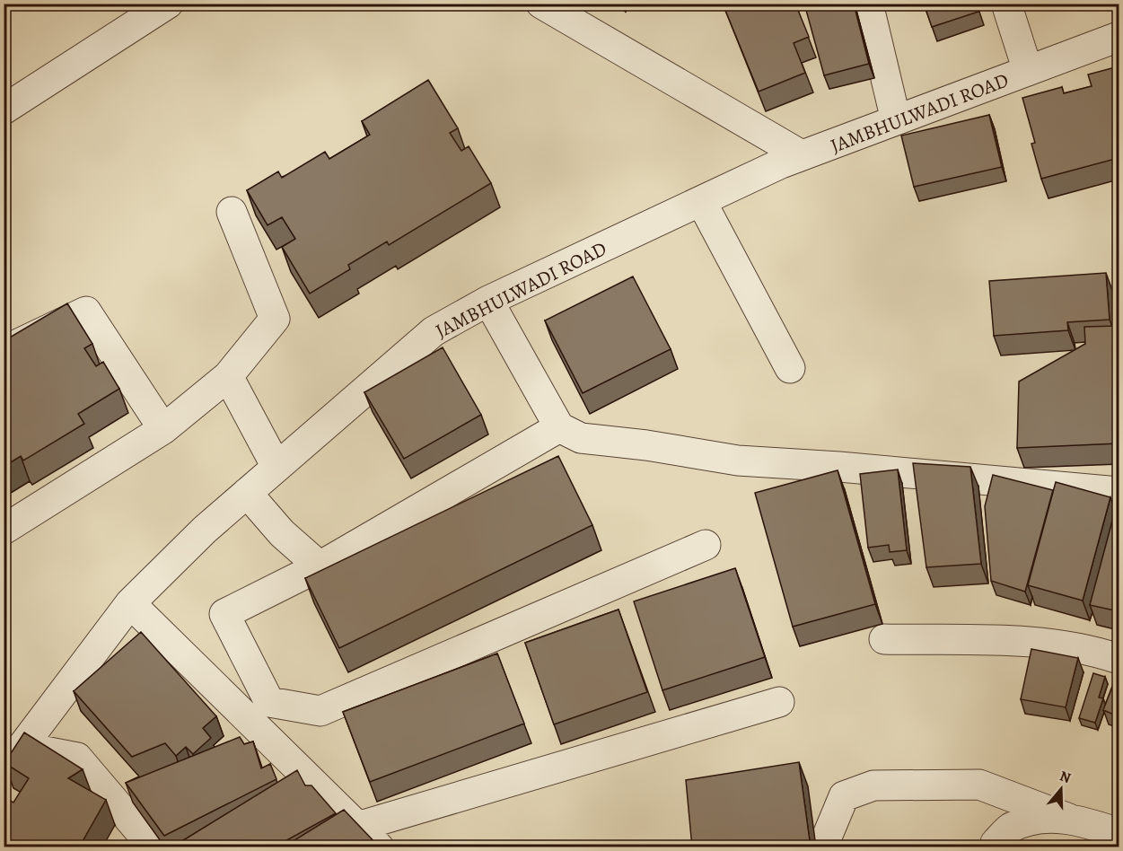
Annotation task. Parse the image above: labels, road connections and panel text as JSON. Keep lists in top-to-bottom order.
{
  "streets": {
    "street": ["JAMBHULWADI ROAD"]
  },
  "north": "top"
}
